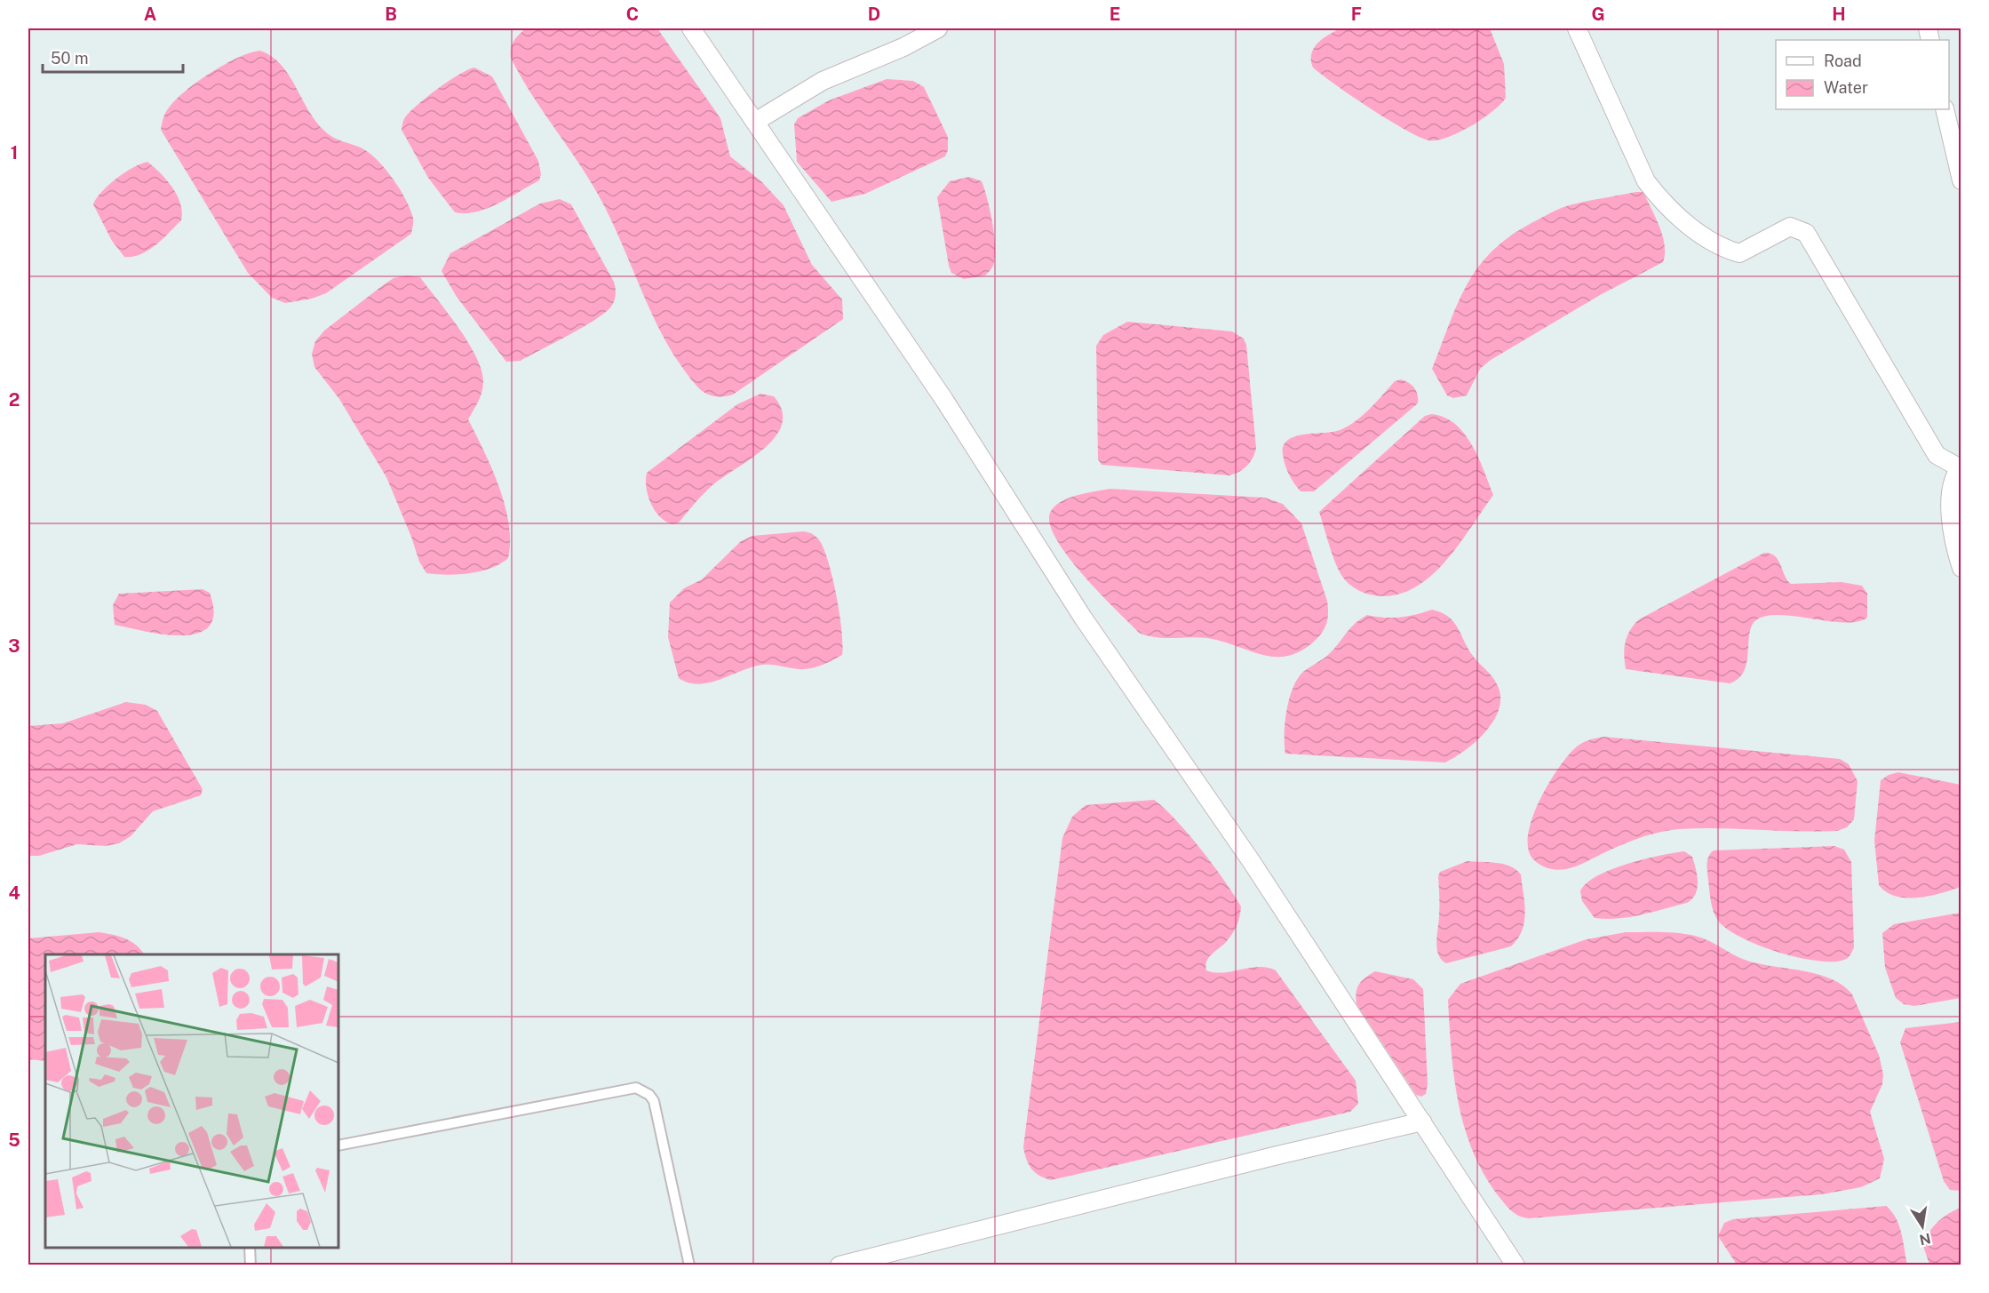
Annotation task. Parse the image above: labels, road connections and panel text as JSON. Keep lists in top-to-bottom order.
{
  "legend": ["Road", "Water"],
  "scale_bar": "50 m",
  "north": "bottom",
  "grid": {
    "columns": [
      "A",
      "B",
      "C",
      "D",
      "E",
      "F",
      "G",
      "H"
    ],
    "rows": [
      "1",
      "2",
      "3",
      "4",
      "5"
    ]
  }
}
